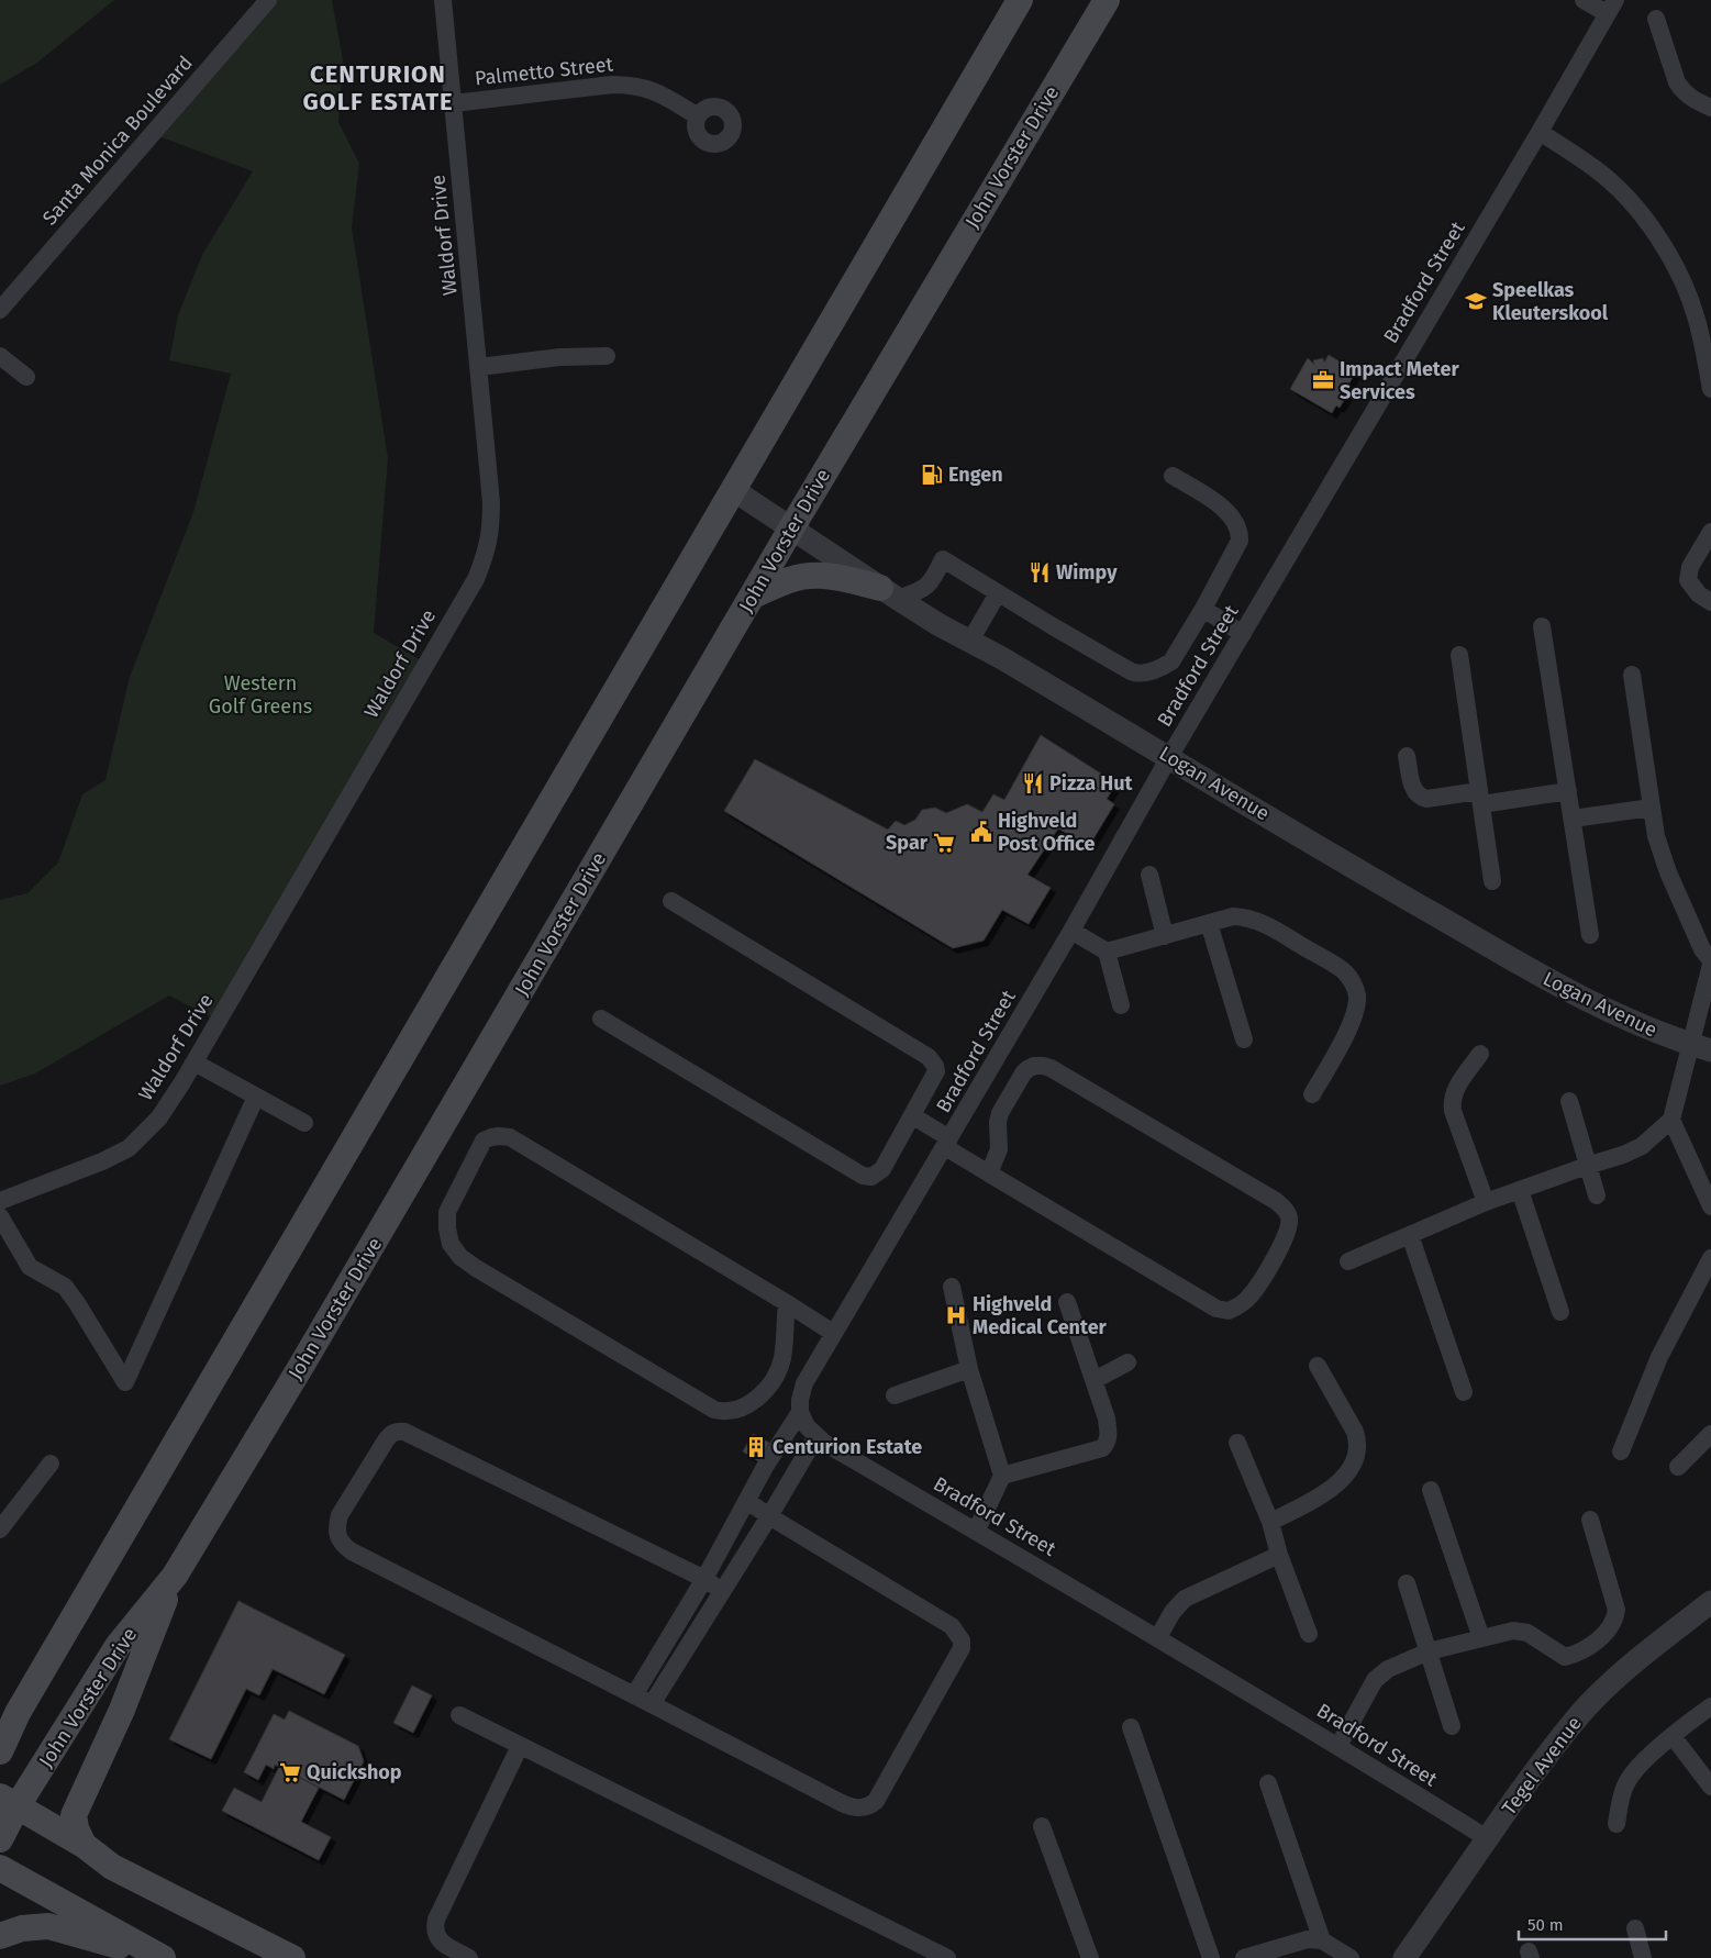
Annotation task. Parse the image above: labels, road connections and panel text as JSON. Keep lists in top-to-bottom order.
{
  "streets": {
    "main road": ["John Vorster Drive"],
    "street": [
      "Palmetto Street",
      "Santa Monica Boulevard",
      "Waldorf Drive",
      "Bradford Street",
      "Logan Avenue",
      "Tegel Avenue"
    ]
  },
  "crossings": [
    ["Palmetto Street", "Waldorf Drive"],
    ["John Vorster Drive", "Logan Avenue"],
    ["Bradford Street", "Logan Avenue"],
    ["Bradford Street", "Tegel Avenue"]
  ],
  "districts": ["CENTURION GOLF ESTATE"],
  "parks": ["Western Golf Greens"],
  "places": {
    "school or university": ["Speelkas Kleuterskool"],
    "office": ["Impact Meter Services"],
    "fuel station": ["Engen"],
    "restaurant": ["Wimpy", "Pizza Hut"],
    "public building": ["Highveld Post Office"],
    "supermarket": ["Spar", "Quickshop"],
    "hospital": ["Highveld Medical Center"],
    "building": ["Centurion Estate"]
  },
  "scale_bar": "50 m"
}
